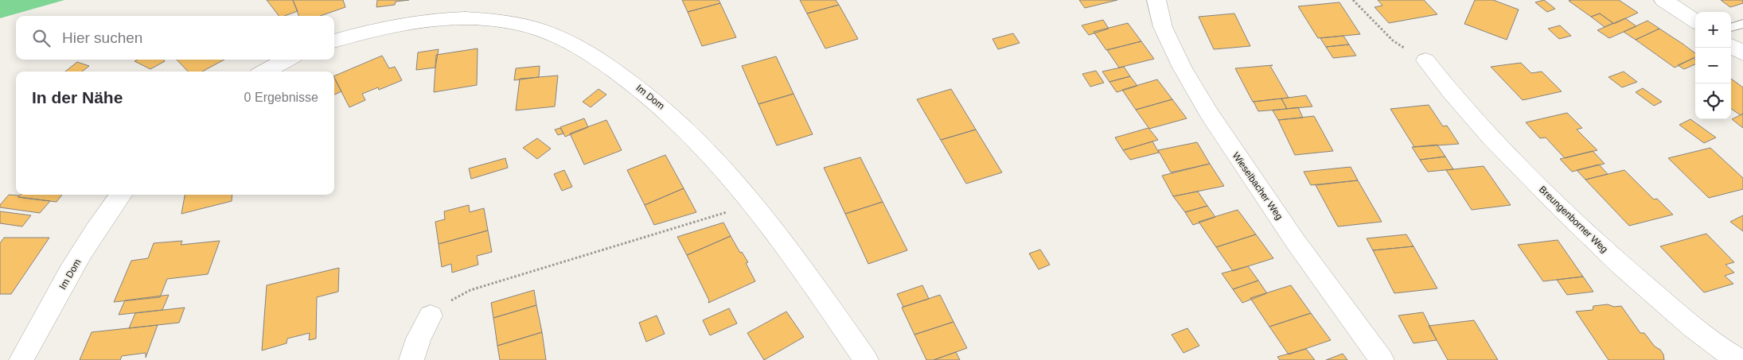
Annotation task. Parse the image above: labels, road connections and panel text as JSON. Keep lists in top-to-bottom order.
{
  "streets": {
    "street": ["Im Dom", "Wieselbacher Weg", "Breungenborner Weg"]
  },
  "page": {
    "map_buttons": ["+", "−"],
    "search": "Hier suchen",
    "heading": ["In der Nähe", "0 Ergebnisse"]
  }
}
